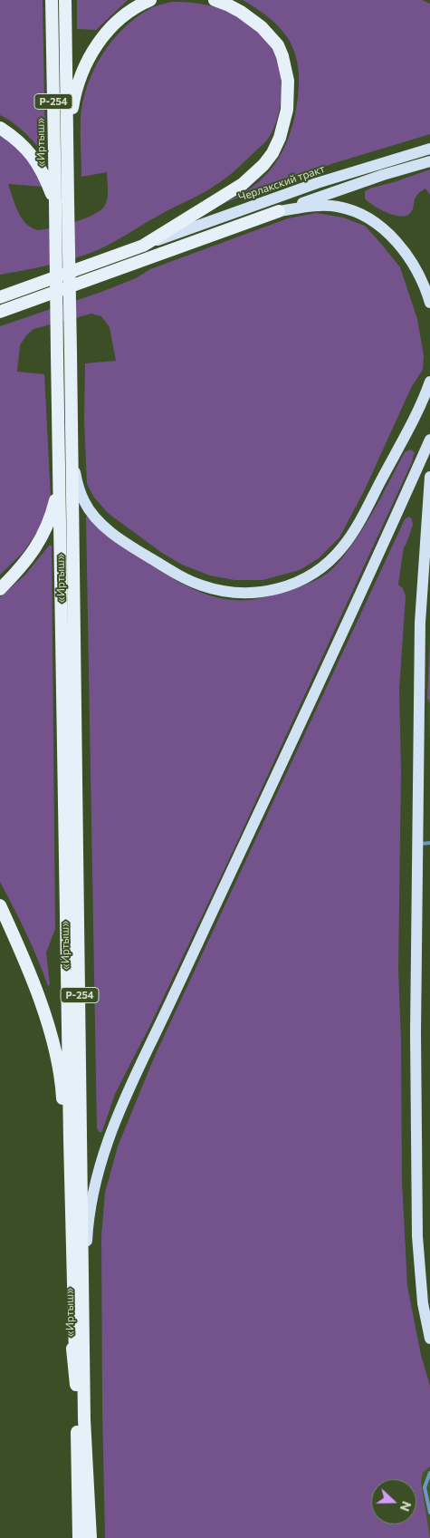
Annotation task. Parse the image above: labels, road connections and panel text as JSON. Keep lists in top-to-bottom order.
{
  "streets": {
    "highway": ["Р-254", "«Иртыш»"],
    "main road": ["Черлакский тракт"]
  },
  "crossings": [
    ["Р-254", "«Иртыш»"]
  ],
  "north": "right"
}
